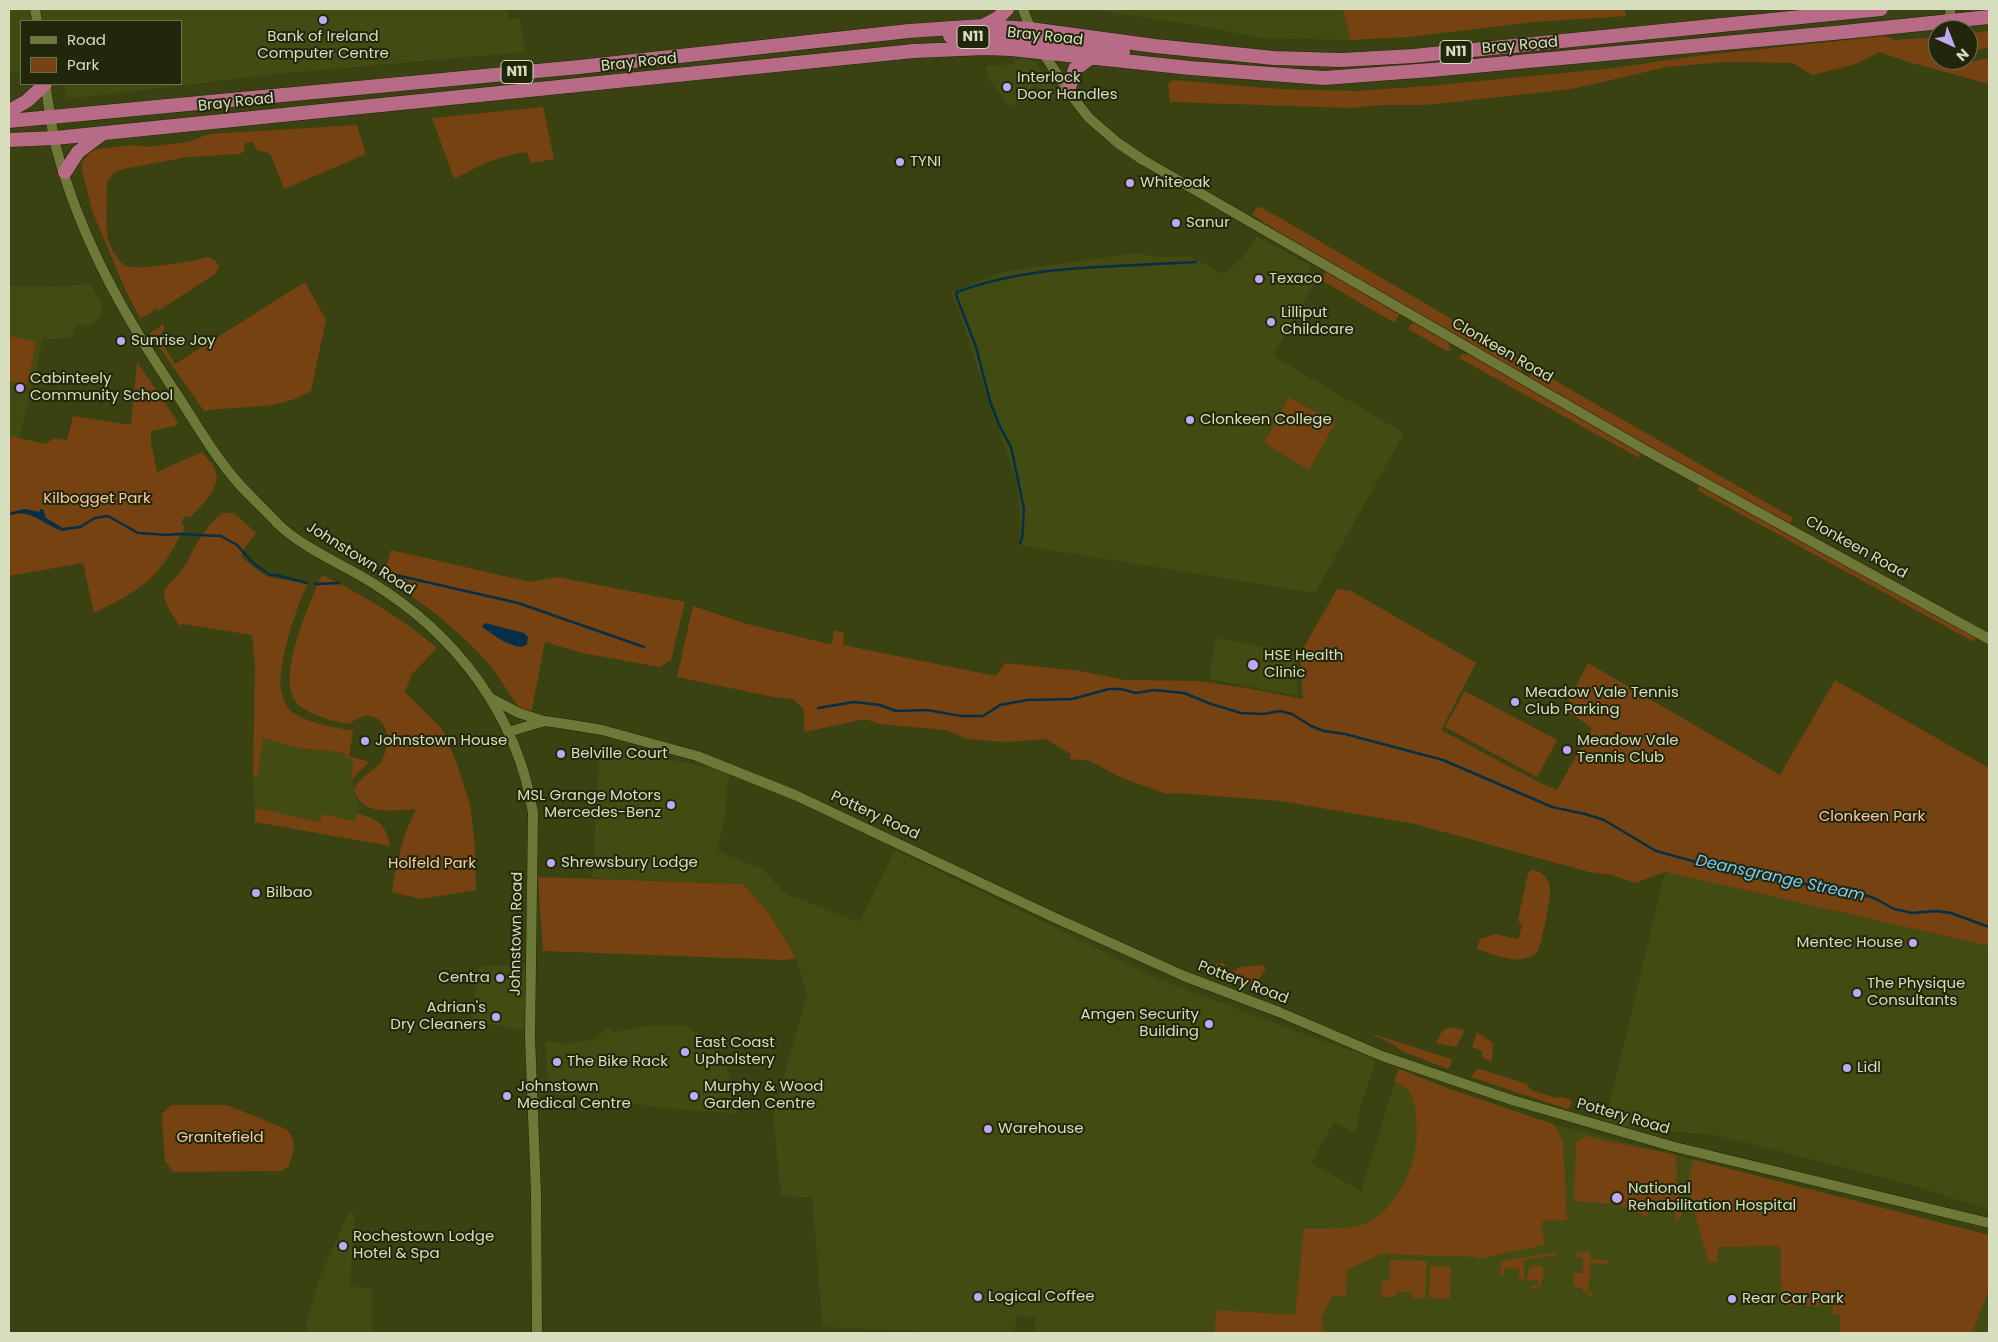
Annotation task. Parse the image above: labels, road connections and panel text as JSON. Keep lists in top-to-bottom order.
{
  "streets": {
    "highway": ["N11", "Bray Road"],
    "street": ["Clonkeen Road", "Johnstown Road", "Pottery Road"]
  },
  "crossings": [
    ["N11", "Bray Road"],
    ["N11", "Clonkeen Road"],
    ["Bray Road", "Clonkeen Road"],
    ["Bray Road", "Johnstown Road"],
    ["Johnstown Road", "Pottery Road"]
  ],
  "water": ["Deansgrange Stream"],
  "parks": [
    "Kilbogget Park",
    "Clonkeen Park",
    "Holfeld Park",
    "Granitefield"
  ],
  "places": [
    "Bank of Ireland Computer Centre",
    "Interlock Door Handles",
    "TYNI",
    "Whiteoak",
    "Sanur",
    "Texaco",
    "Lilliput Childcare",
    "Sunrise Joy",
    "Cabinteely Community School",
    "Clonkeen College",
    "HSE Health Clinic",
    "Meadow Vale Tennis Club Parking",
    "Johnstown House",
    "Meadow Vale Tennis Club",
    "Belville Court",
    "MSL Grange Motors Mercedes-Benz",
    "Shrewsbury Lodge",
    "Bilbao",
    "Mentec House",
    "Centra",
    "The Physique Consultants",
    "Adrian's Dry Cleaners",
    "Amgen Security Building",
    "East Coast Upholstery",
    "The Bike Rack",
    "Lidl",
    "Johnstown Medical Centre",
    "Murphy & Wood Garden Centre",
    "Warehouse",
    "National Rehabilitation Hospital",
    "Rochestown Lodge Hotel & Spa",
    "Logical Coffee",
    "Rear Car Park"
  ],
  "legend": ["Road", "Park"],
  "north": "bottom right"
}
